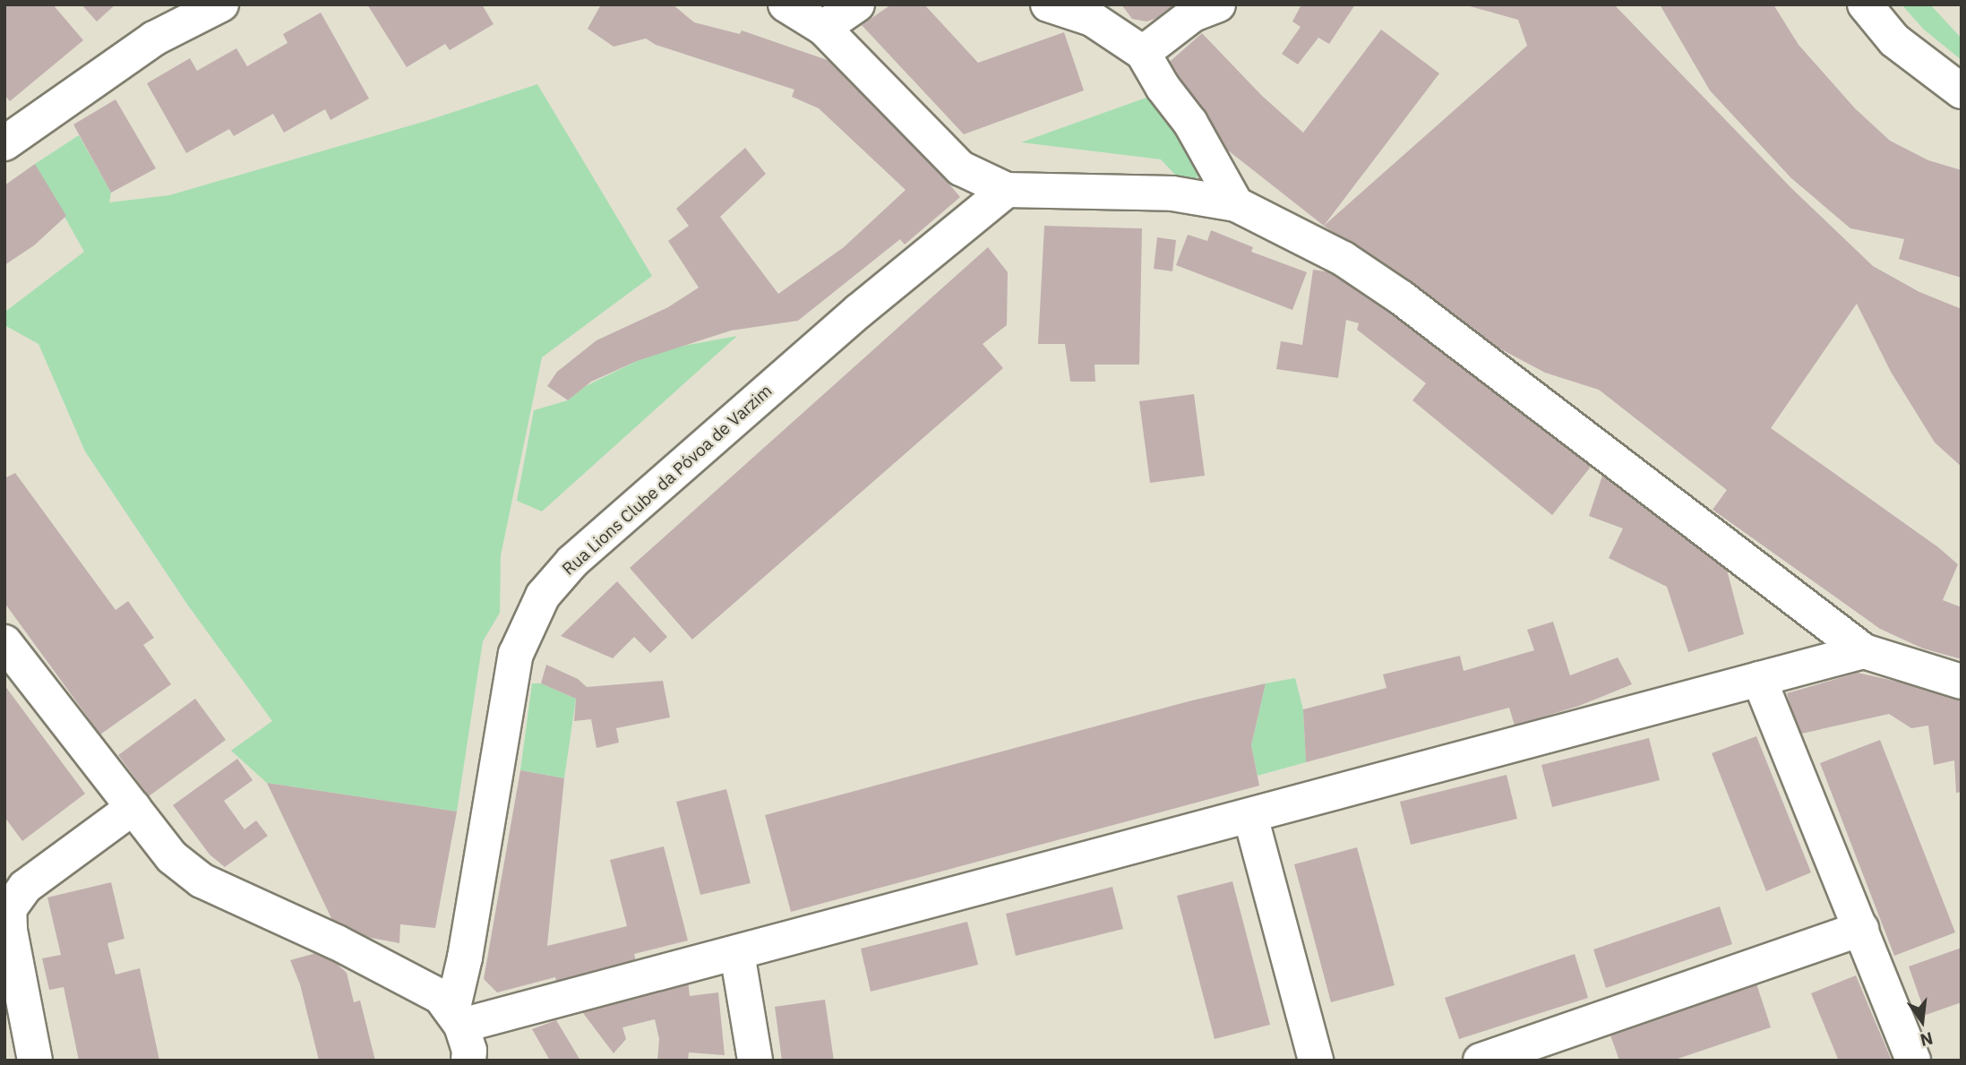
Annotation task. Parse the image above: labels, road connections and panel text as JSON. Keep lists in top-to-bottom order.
{
  "streets": {
    "street": ["Rua Lions Clube da Póvoa de Varzim"]
  },
  "north": "bottom"
}
